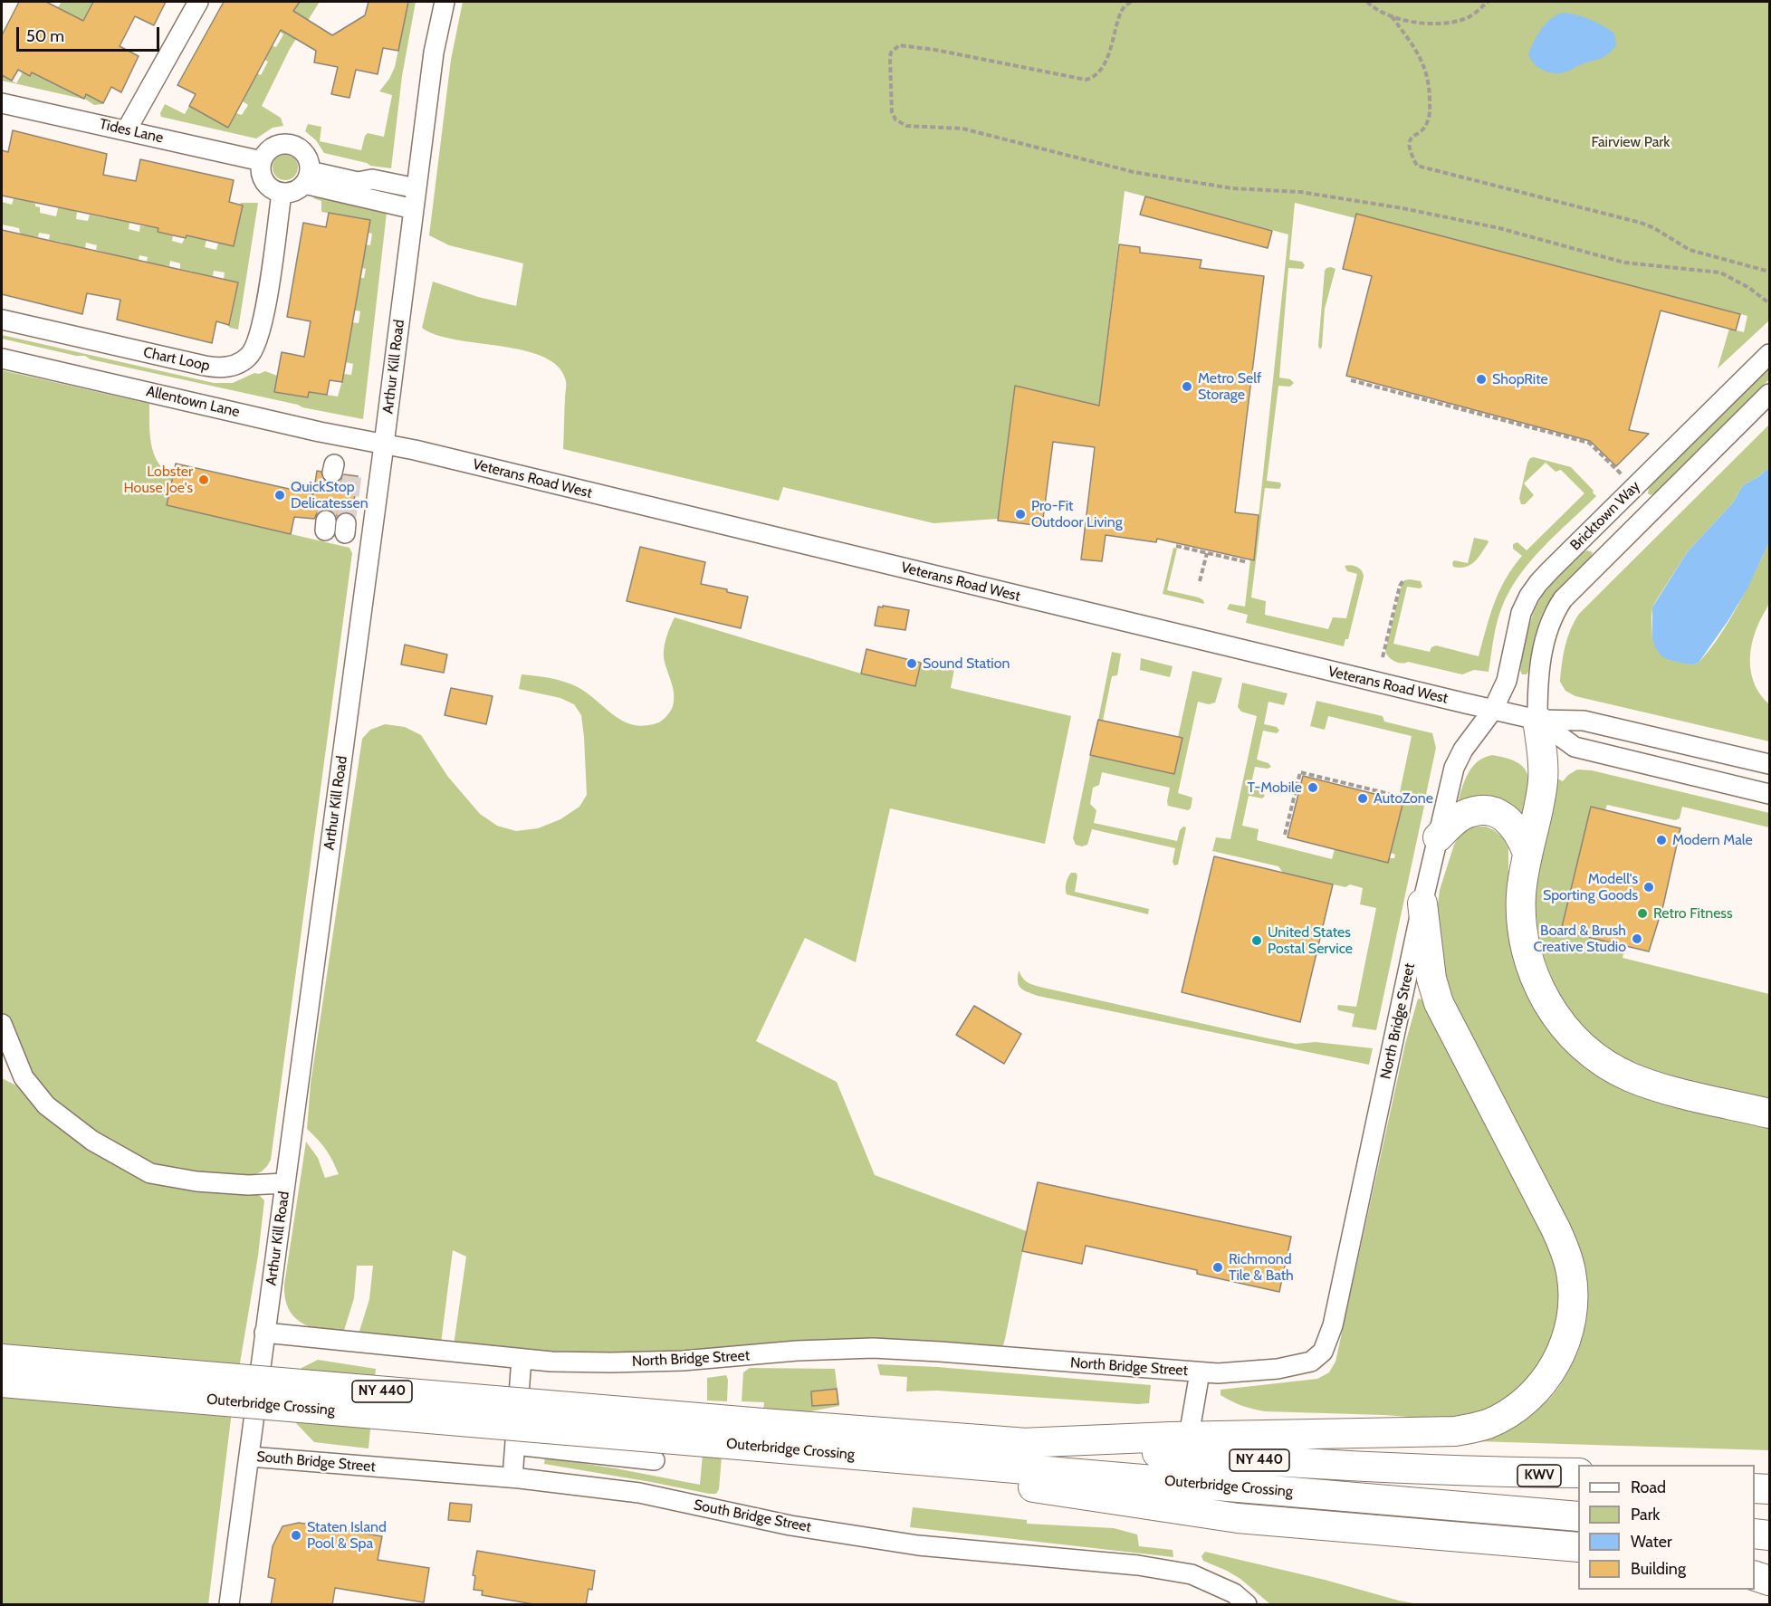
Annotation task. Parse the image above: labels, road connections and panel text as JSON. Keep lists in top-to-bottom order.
{
  "streets": {
    "highway": ["NY 440", "Outerbridge Crossing", "KWV"],
    "street": [
      "Tides Lane",
      "Chart Loop",
      "Arthur Kill Road",
      "Allentown Lane",
      "Veterans Road West",
      "Bricktown Way",
      "North Bridge Street",
      "South Bridge Street"
    ]
  },
  "crossings": [
    ["Tides Lane", "Chart Loop"],
    ["Arthur Kill Road", "Allentown Lane"],
    ["Arthur Kill Road", "Veterans Road West"],
    ["Arthur Kill Road", "North Bridge Street"],
    ["Arthur Kill Road", "South Bridge Street"],
    ["Allentown Lane", "Veterans Road West"],
    ["Veterans Road West", "Bricktown Way"],
    ["Veterans Road West", "North Bridge Street"],
    ["Bricktown Way", "North Bridge Street"],
    ["NY 440", "Outerbridge Crossing"],
    ["NY 440", "KWV"],
    ["Outerbridge Crossing", "KWV"]
  ],
  "parks": ["Fairview Park"],
  "places": [
    "ShopRite",
    "Metro Self Storage",
    "Lobster House Joe's",
    "QuickStop Delicatessen",
    "Pro-Fit Outdoor Living",
    "Sound Station",
    "T-Mobile",
    "AutoZone",
    "Modern Male",
    "Modell's Sporting Goods",
    "Retro Fitness",
    "Board & Brush Creative Studio",
    "United States Postal Service",
    "Richmond Tile & Bath",
    "Staten Island Pool & Spa"
  ],
  "legend": [
    "Road",
    "Park",
    "Water",
    "Building"
  ],
  "scale_bar": "50 m"
}
